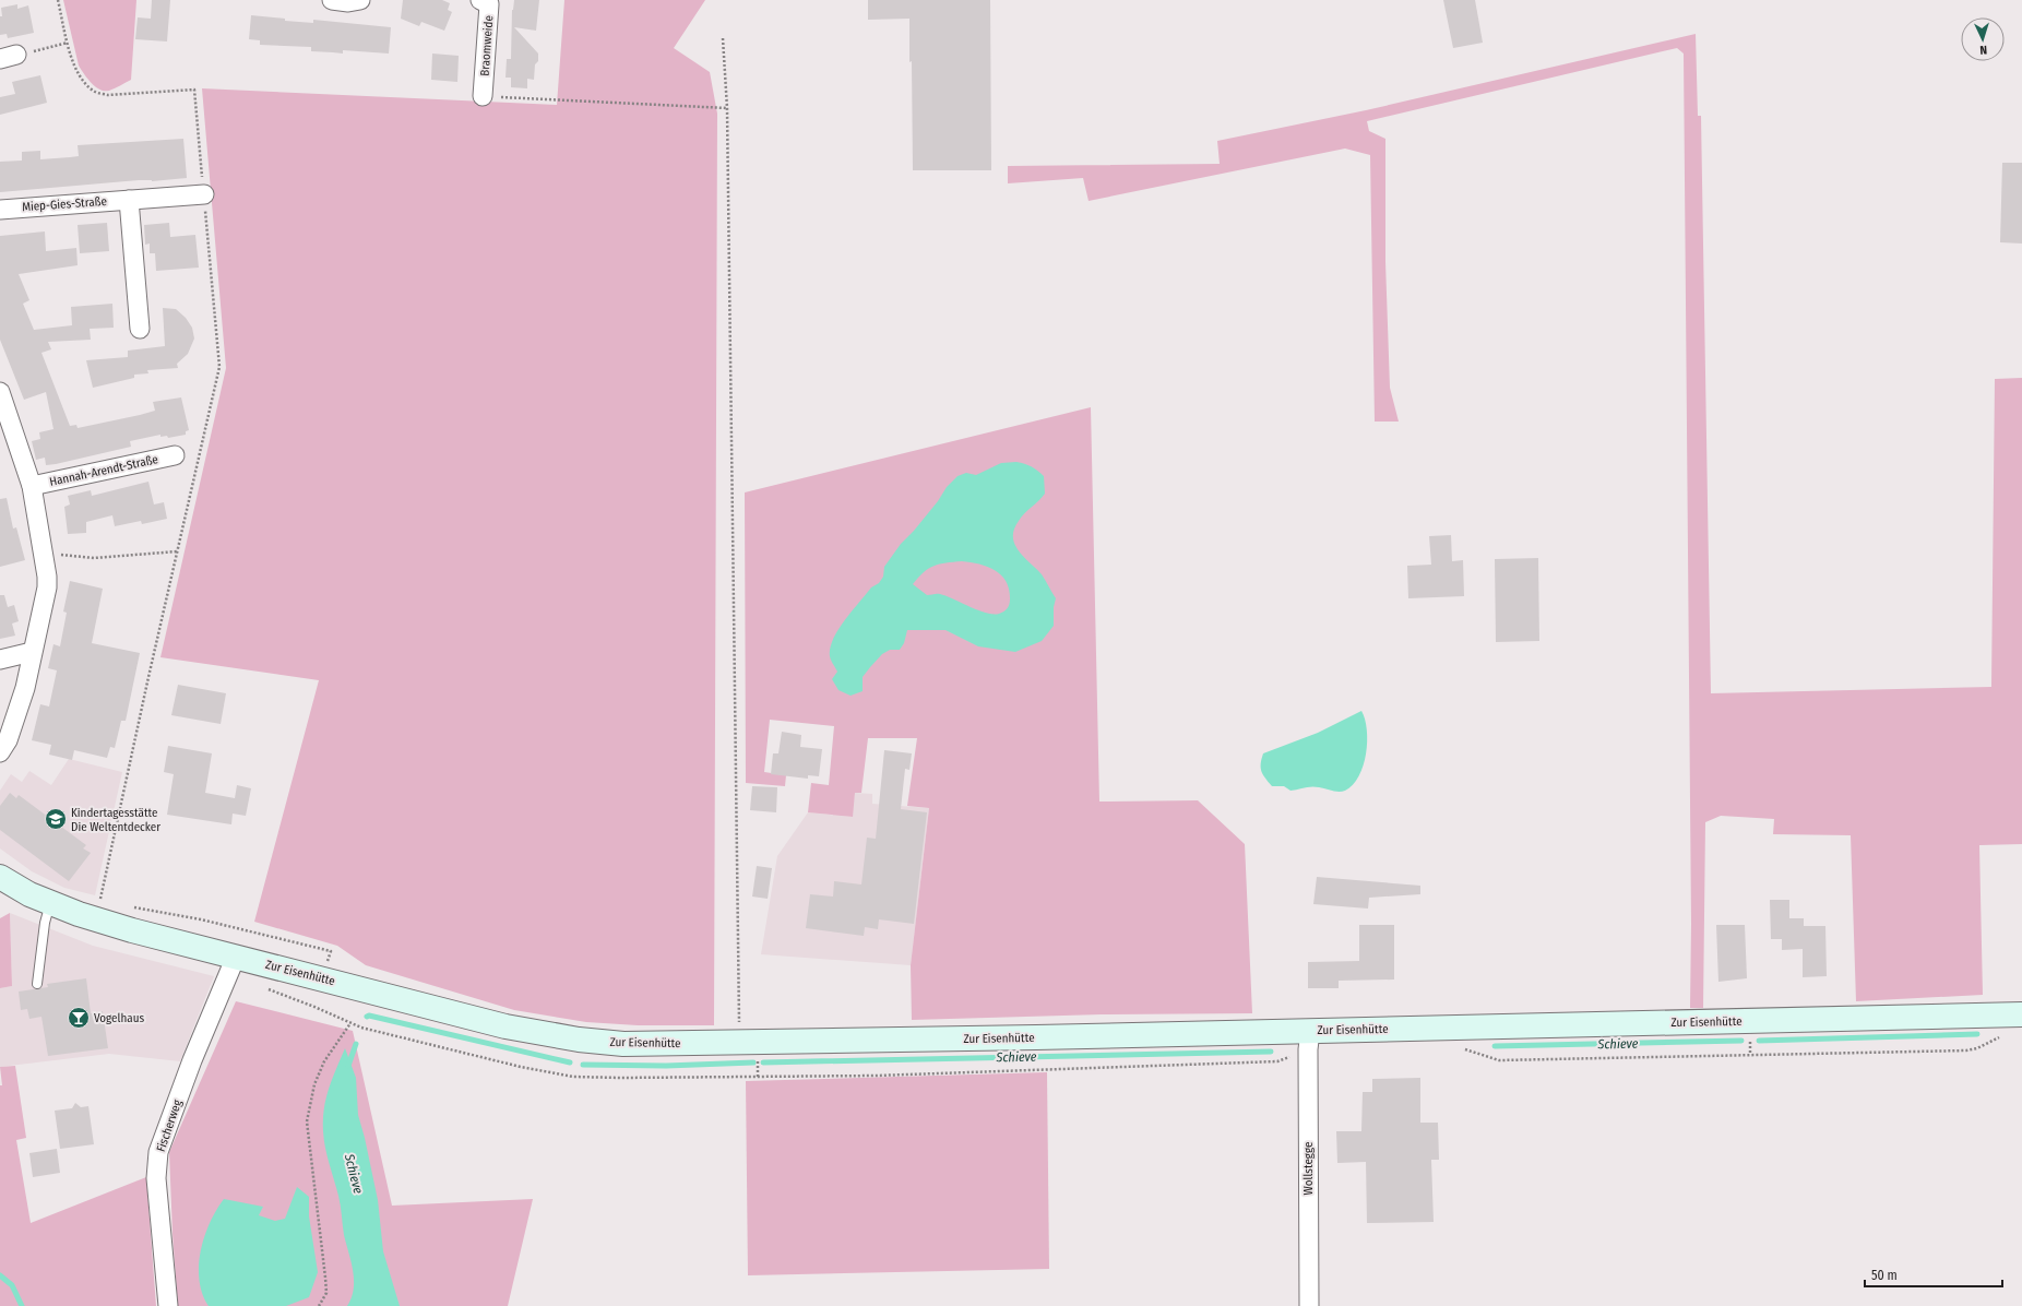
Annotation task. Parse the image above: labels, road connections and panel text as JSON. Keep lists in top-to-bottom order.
{
  "streets": {
    "street": [
      "Braomweide",
      "Miep-Gies-Straße",
      "Hannah-Arendt-Straße",
      "Zur Eisenhütte",
      "Fischerweg",
      "Wollstegge"
    ]
  },
  "crossings": [
    ["Zur Eisenhütte", "Fischerweg"],
    ["Zur Eisenhütte", "Wollstegge"]
  ],
  "water": ["Schieve"],
  "places": {
    "school or university": ["Kindertagesstätte Die Weltentdecker"],
    "bar": ["Vogelhaus"]
  },
  "scale_bar": "50 m",
  "north": "bottom"
}
